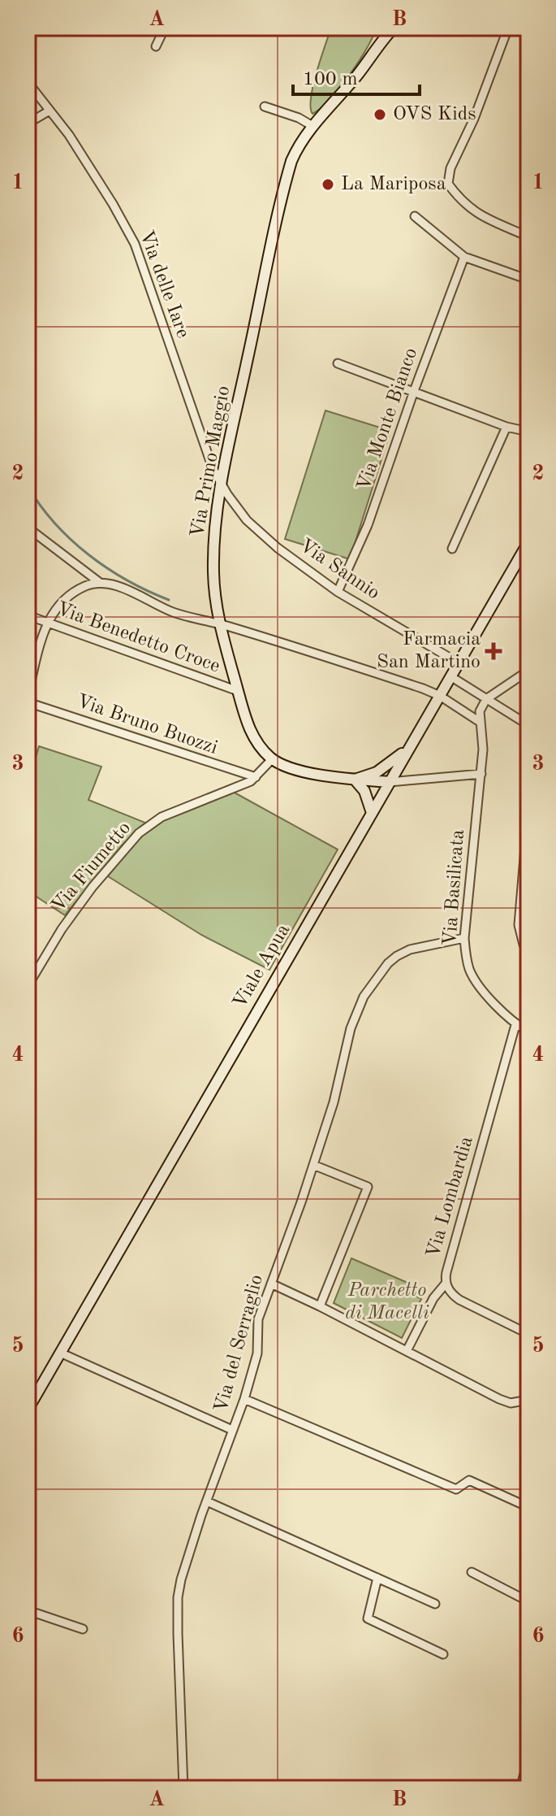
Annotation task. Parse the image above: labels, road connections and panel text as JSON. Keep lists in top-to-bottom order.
{
  "streets": {
    "street": [
      "Via delle Iare",
      "Via Monte Bianco",
      "Via Primo Maggio",
      "Via Sannio",
      "Via Benedetto Croce",
      "Via Bruno Buozzi",
      "Via Fiumetto",
      "Via Basilicata",
      "Viale Apua",
      "Via Lombardia",
      "Via del Serraglio"
    ]
  },
  "crossings": [
    ["Via delle Iare", "Via Primo Maggio"],
    ["Via delle Iare", "Via Sannio"],
    ["Via Monte Bianco", "Via Sannio"],
    ["Via Primo Maggio", "Via Sannio"],
    ["Via Primo Maggio", "Via Benedetto Croce"],
    ["Via Primo Maggio", "Via Fiumetto"],
    ["Via Sannio", "Viale Apua"],
    ["Via Bruno Buozzi", "Via Fiumetto"],
    ["Via Basilicata", "Via Lombardia"],
    ["Via Basilicata", "Via del Serraglio"]
  ],
  "parks": ["Parchetto di Macelli"],
  "places": {
    "other": ["OVS Kids", "La Mariposa"],
    "health": ["Farmacia San Martino"]
  },
  "scale_bar": "100 m",
  "grid": {
    "columns": ["A", "B"],
    "rows": [
      "1",
      "2",
      "3",
      "4",
      "5",
      "6"
    ]
  }
}
